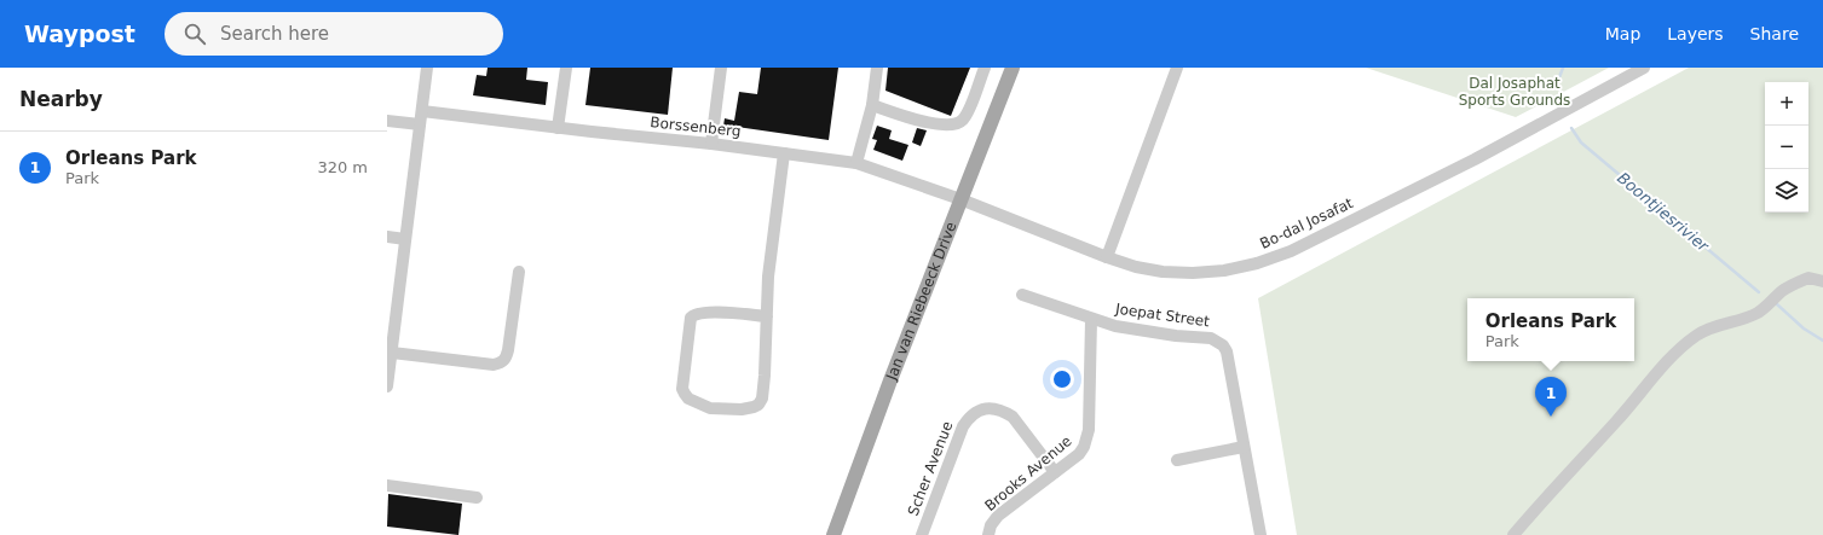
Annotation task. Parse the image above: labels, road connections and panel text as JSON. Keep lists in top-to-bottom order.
{
  "streets": {
    "main road": ["Jan van Riebeeck Drive"],
    "street": [
      "Borssenberg",
      "Bo-dal Josafat",
      "Joepat Street",
      "Scher Avenue",
      "Brooks Avenue"
    ]
  },
  "crossings": [
    ["Borssenberg", "Bo-dal Josafat"],
    ["Borssenberg", "Jan van Riebeeck Drive"],
    ["Bo-dal Josafat", "Jan van Riebeeck Drive"],
    ["Joepat Street", "Brooks Avenue"],
    ["Scher Avenue", "Brooks Avenue"]
  ],
  "water": ["Boontjiesrivier"],
  "parks": ["Dal Josaphat Sports Grounds"],
  "page": {
    "header": "Waypost",
    "search": "Search here",
    "nav": ["Map", "Layers", "Share"],
    "heading": "Nearby",
    "map_buttons": ["+", "−"],
    "list": [
      {
        "mark": "1",
        "name": "Orleans Park",
        "note": "Park",
        "value": "320 m"
      }
    ],
    "popup": ["Orleans Park", "Park"],
    "pins": "1"
  }
}
